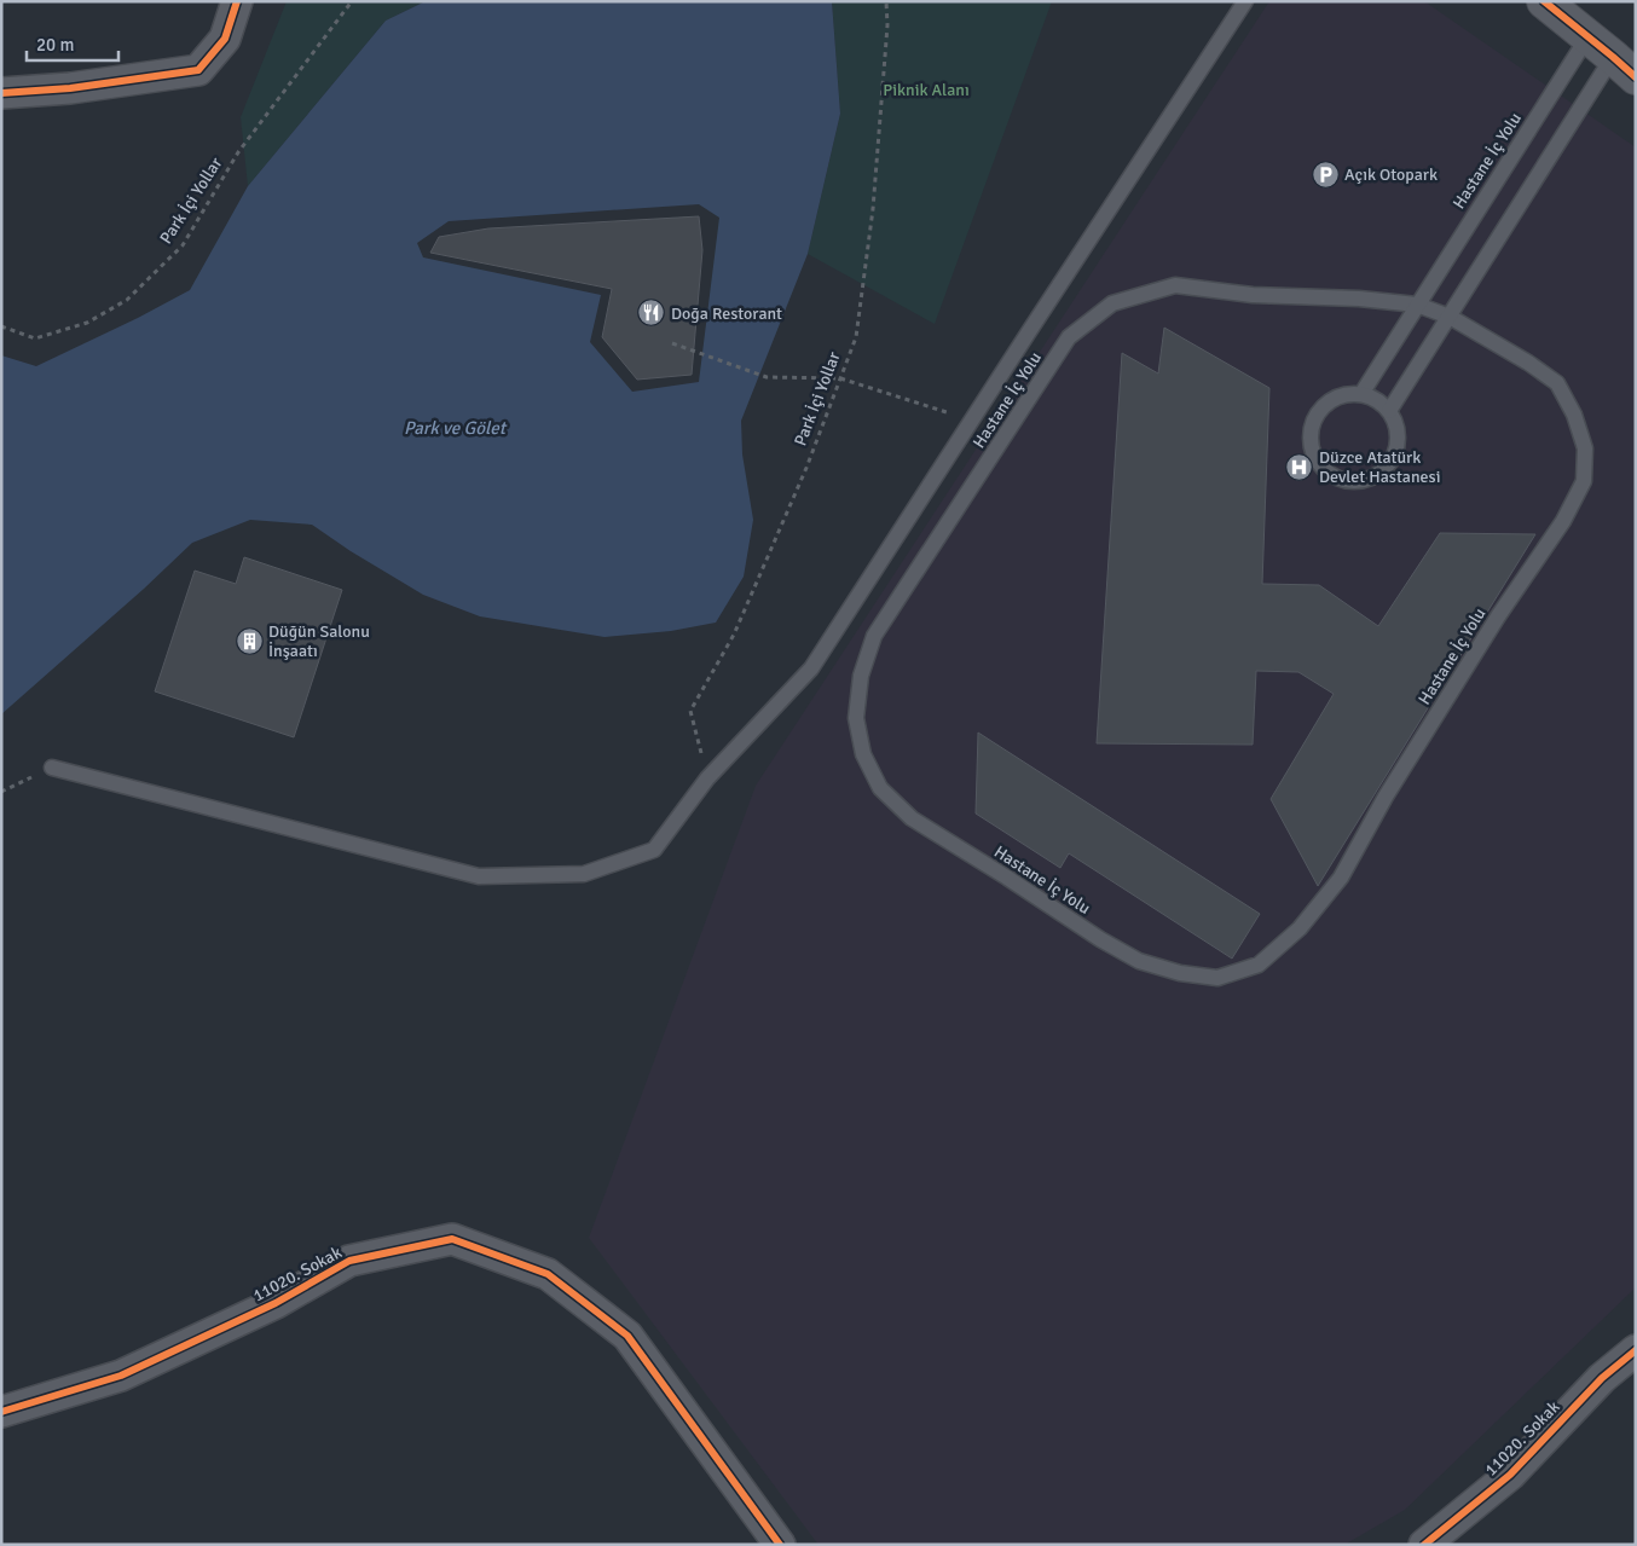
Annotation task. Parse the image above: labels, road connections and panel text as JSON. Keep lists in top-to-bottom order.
{
  "streets": {
    "street": ["11020. Sokak"],
    "lane": ["Hastane İç Yolu"],
    "path": ["Park İçi Yollar"]
  },
  "water": ["Park ve Gölet"],
  "parks": ["Piknik Alanı"],
  "places": {
    "parking": ["Açık Otopark"],
    "restaurant": ["Doğa Restorant"],
    "hospital": ["Düzce Atatürk Devlet Hastanesi"],
    "building": ["Düğün Salonu İnşaatı"]
  },
  "scale_bar": "20 m"
}
